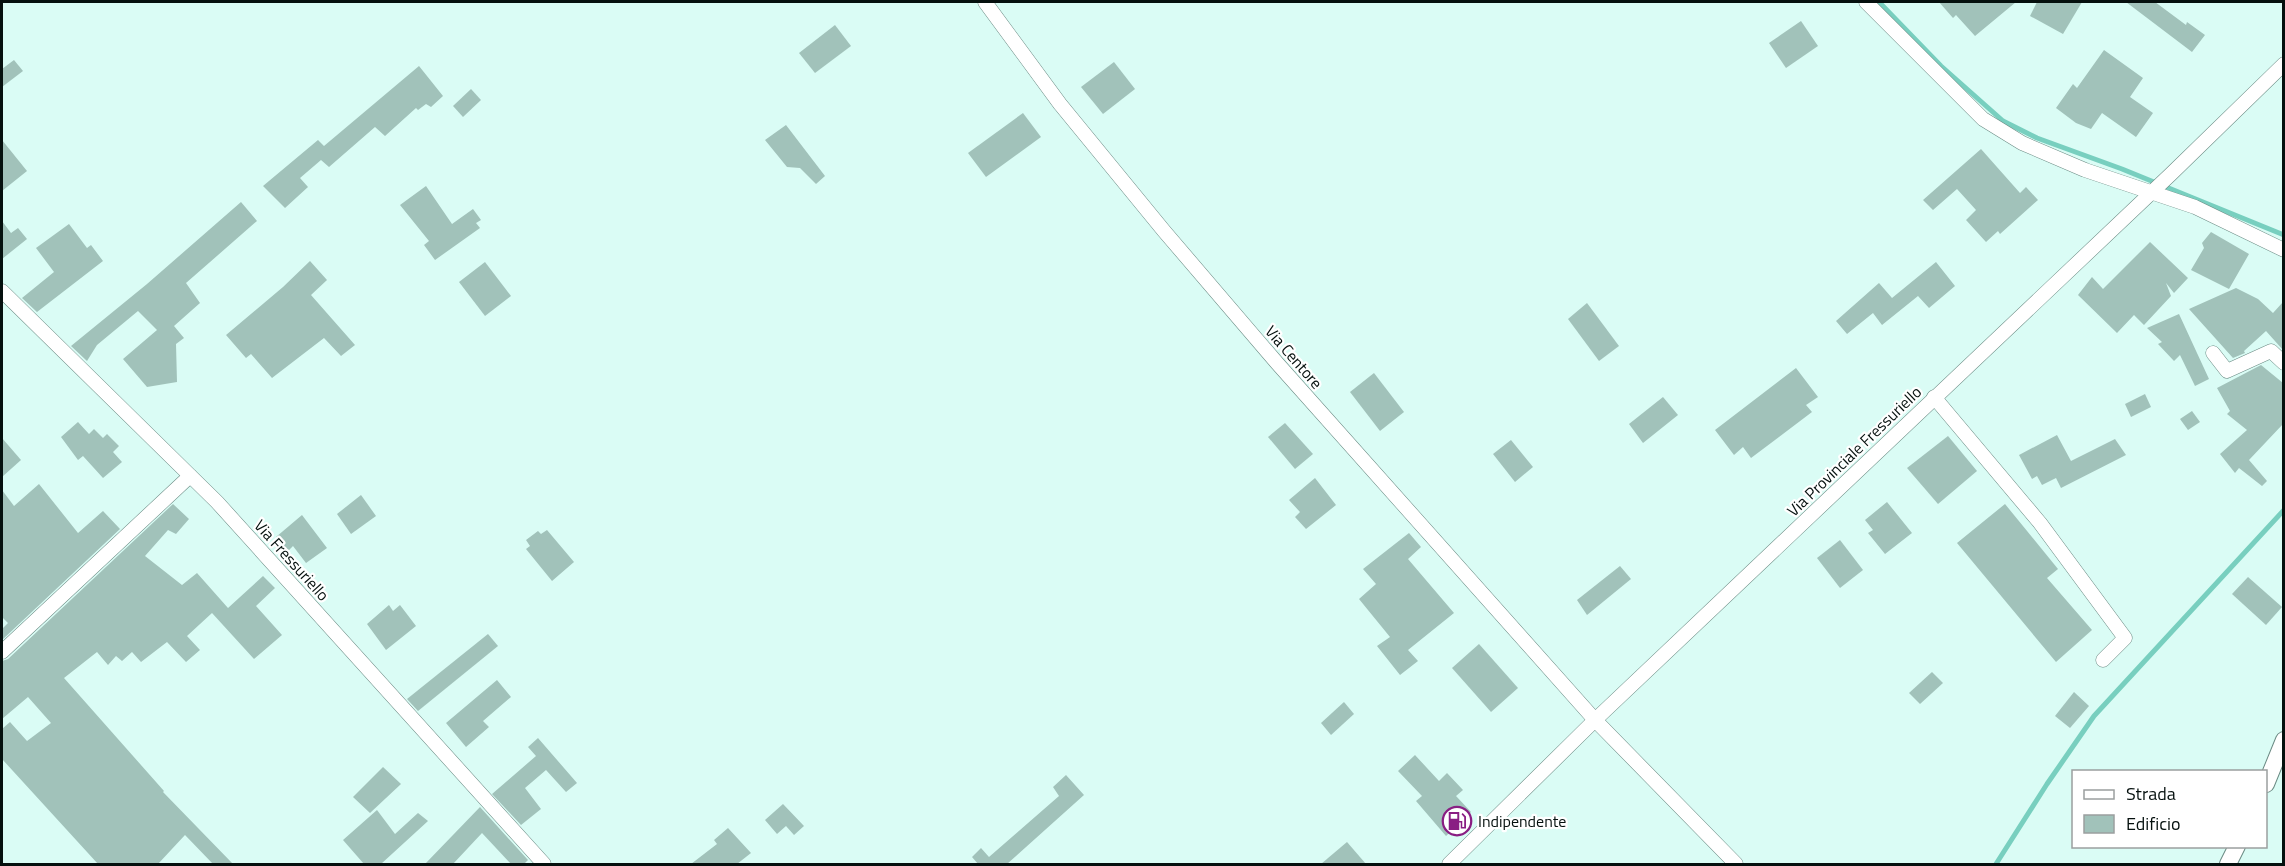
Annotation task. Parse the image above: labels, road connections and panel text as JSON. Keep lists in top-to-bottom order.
{
  "streets": {
    "street": ["Via Centore", "Via Provinciale Fressuriello", "Via Fressuriello"]
  },
  "crossings": [
    ["Via Centore", "Via Provinciale Fressuriello"]
  ],
  "places": {
    "fuel station": ["Indipendente"]
  },
  "legend": ["Strada", "Edificio"]
}
